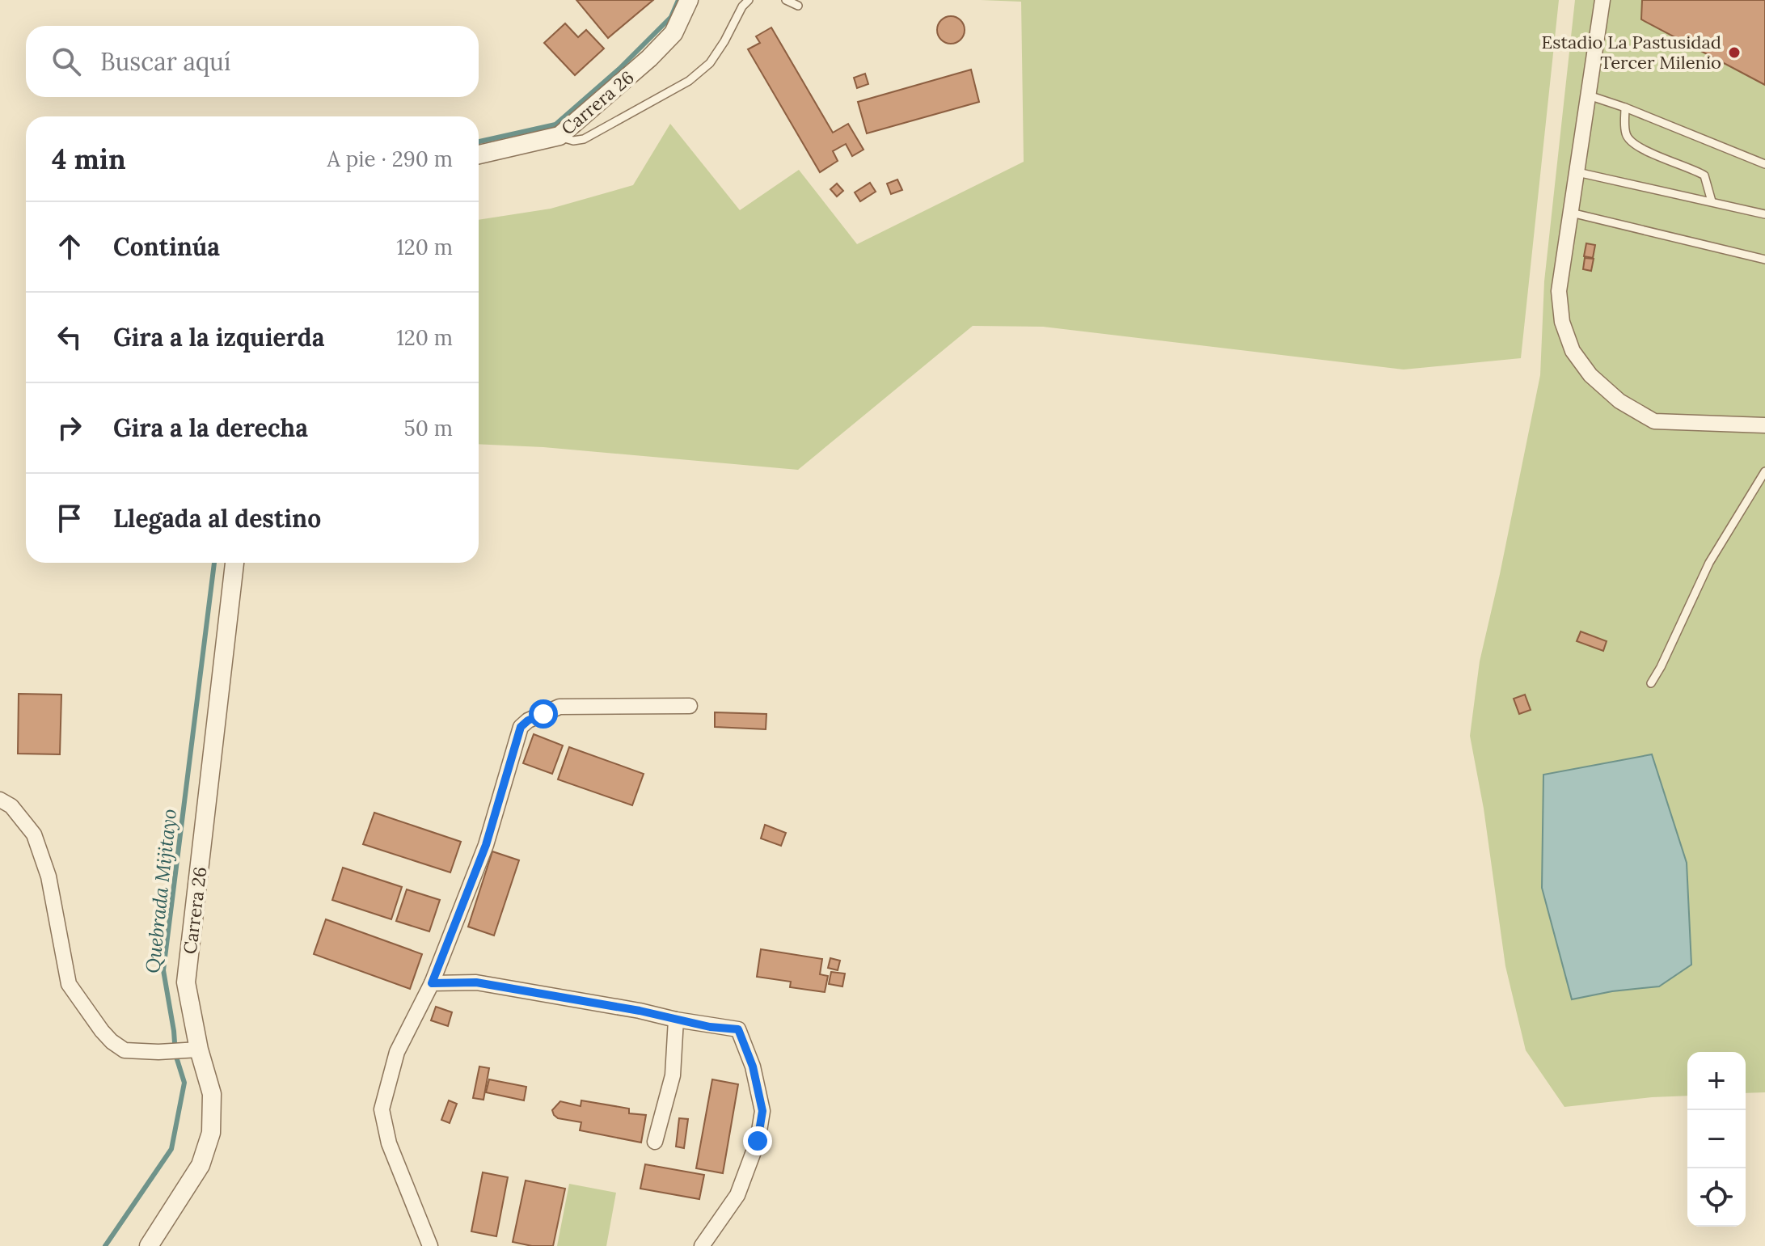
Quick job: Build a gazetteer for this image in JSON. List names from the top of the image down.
{
  "streets": {
    "street": ["Carrera 26"]
  },
  "water": ["Quebrada Mijitayo"],
  "places": ["Estadio La Pastusidad Tercer Milenio"],
  "page": {
    "search": "Buscar aquí",
    "heading": ["4 min", "A pie · 290 m"],
    "list": [
      ["Continúa", "120 m"],
      ["Gira a la izquierda", "120 m"],
      ["Gira a la derecha", "50 m"],
      "Llegada al destino"
    ],
    "map_buttons": ["+", "−"]
  }
}
